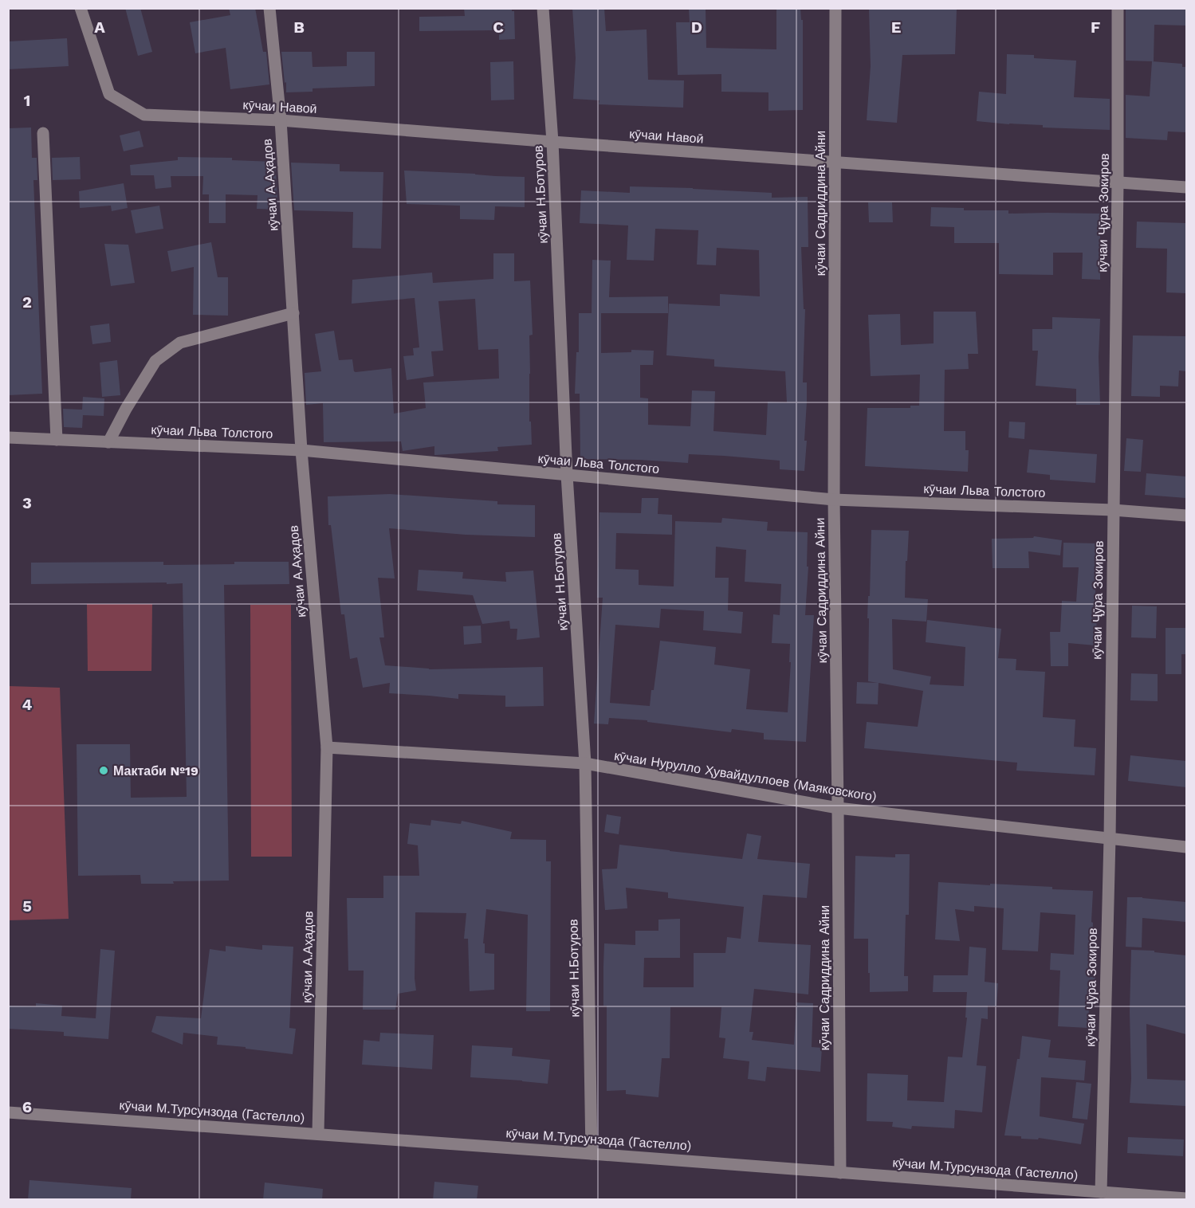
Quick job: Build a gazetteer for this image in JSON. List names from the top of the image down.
{
  "streets": {
    "street": [
      "кӯчаи Навоӣ",
      "кӯчаи А.Аҳадов",
      "кӯчаи Н.Ботуров",
      "кӯчаи Садриддина Айни",
      "кӯчаи Ҷӯра Зокиров",
      "кӯчаи Льва Толстого",
      "кӯчаи Нурулло Ҳувайдуллоев (Маяковского)",
      "кӯчаи М.Турсунзода (Гастелло)"
    ]
  },
  "crossings": [
    ["кӯчаи Навоӣ", "кӯчаи А.Аҳадов"],
    ["кӯчаи Навоӣ", "кӯчаи Н.Ботуров"],
    ["кӯчаи Навоӣ", "кӯчаи Садриддина Айни"],
    ["кӯчаи Навоӣ", "кӯчаи Ҷӯра Зокиров"],
    ["кӯчаи А.Аҳадов", "кӯчаи Льва Толстого"],
    ["кӯчаи А.Аҳадов", "кӯчаи Нурулло Ҳувайдуллоев (Маяковского)"],
    ["кӯчаи А.Аҳадов", "кӯчаи М.Турсунзода (Гастелло)"],
    ["кӯчаи Н.Ботуров", "кӯчаи Льва Толстого"],
    ["кӯчаи Н.Ботуров", "кӯчаи Нурулло Ҳувайдуллоев (Маяковского)"],
    ["кӯчаи Н.Ботуров", "кӯчаи М.Турсунзода (Гастелло)"],
    ["кӯчаи Садриддина Айни", "кӯчаи Льва Толстого"],
    ["кӯчаи Садриддина Айни", "кӯчаи Нурулло Ҳувайдуллоев (Маяковского)"],
    ["кӯчаи Садриддина Айни", "кӯчаи М.Турсунзода (Гастелло)"],
    ["кӯчаи Ҷӯра Зокиров", "кӯчаи Льва Толстого"],
    ["кӯчаи Ҷӯра Зокиров", "кӯчаи Нурулло Ҳувайдуллоев (Маяковского)"],
    ["кӯчаи Ҷӯра Зокиров", "кӯчаи М.Турсунзода (Гастелло)"]
  ],
  "places": ["Мактаби №19"],
  "grid": {
    "columns": [
      "A",
      "B",
      "C",
      "D",
      "E",
      "F"
    ],
    "rows": [
      "1",
      "2",
      "3",
      "4",
      "5",
      "6"
    ]
  }
}
